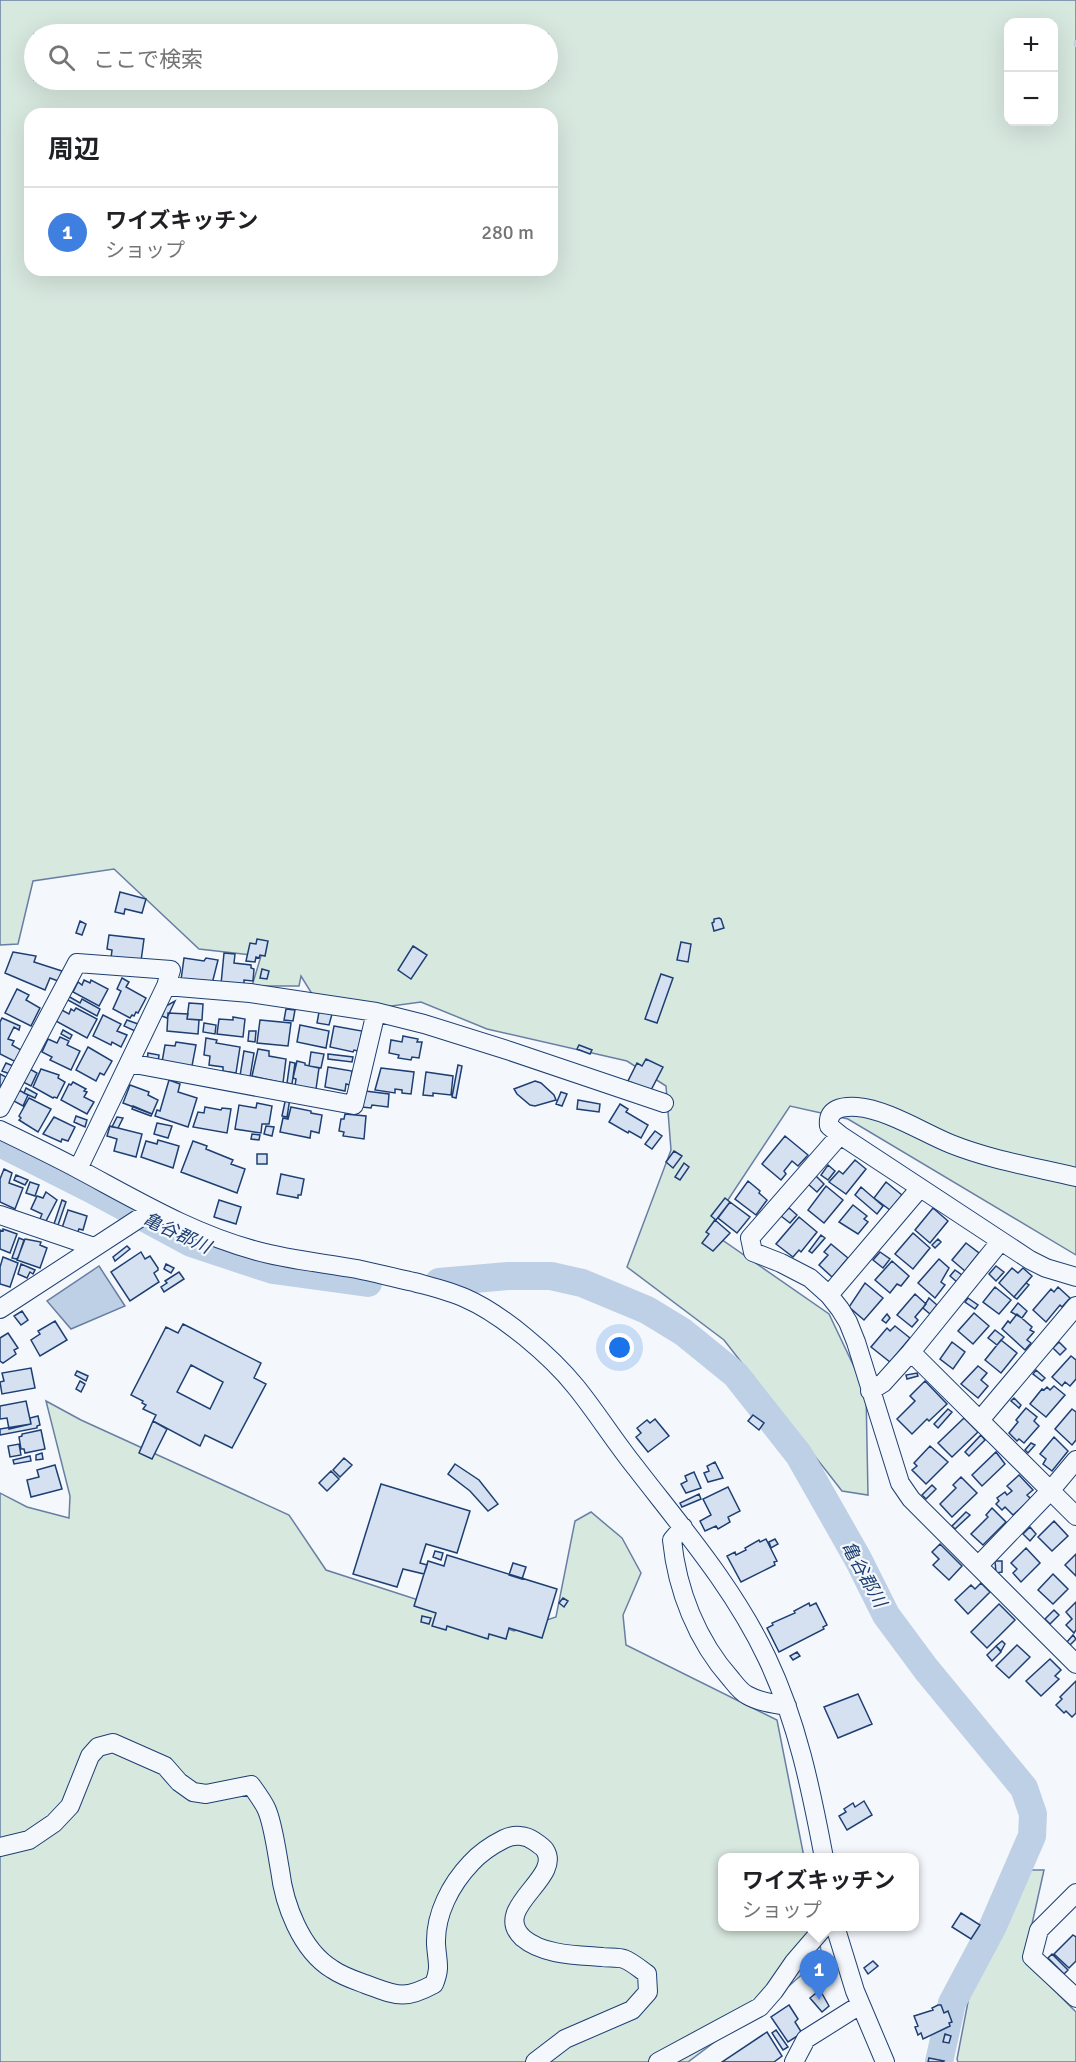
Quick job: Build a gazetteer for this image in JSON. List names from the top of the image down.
{
  "water": ["亀谷郡川"],
  "page": {
    "map_buttons": ["+", "−"],
    "search": "ここで検索",
    "heading": "周辺",
    "list": [
      {
        "mark": "1",
        "name": "ワイズキッチン",
        "note": "ショップ",
        "value": "280 m"
      }
    ],
    "popup": ["ワイズキッチン", "ショップ"],
    "pins": "1"
  }
}
